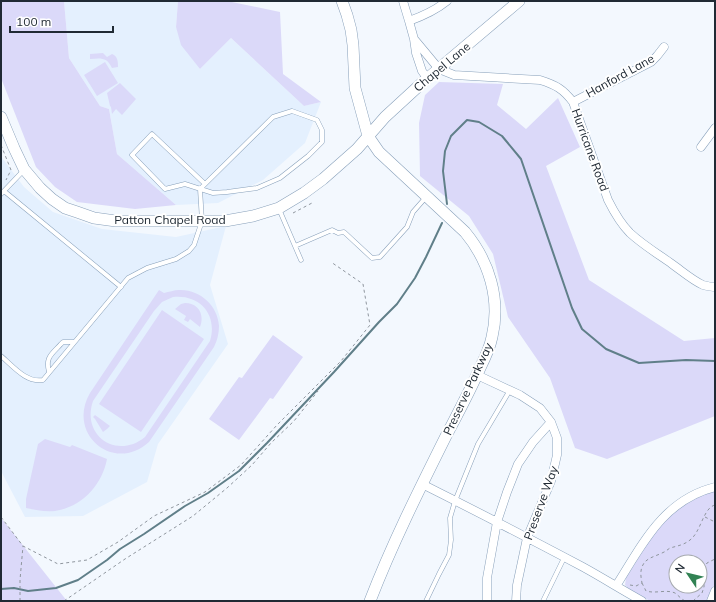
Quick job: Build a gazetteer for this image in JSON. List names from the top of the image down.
{
  "streets": {
    "street": [
      "Chapel Lane",
      "Hanford Lane",
      "Hurricane Road",
      "Patton Chapel Road",
      "Preserve Parkway",
      "Preserve Way"
    ]
  },
  "crossings": [
    ["Chapel Lane", "Hurricane Road"],
    ["Chapel Lane", "Patton Chapel Road"],
    ["Chapel Lane", "Preserve Parkway"],
    ["Hanford Lane", "Hurricane Road"],
    ["Patton Chapel Road", "Preserve Parkway"],
    ["Preserve Parkway", "Preserve Way"]
  ],
  "scale_bar": "100 m",
  "north": "top left"
}
